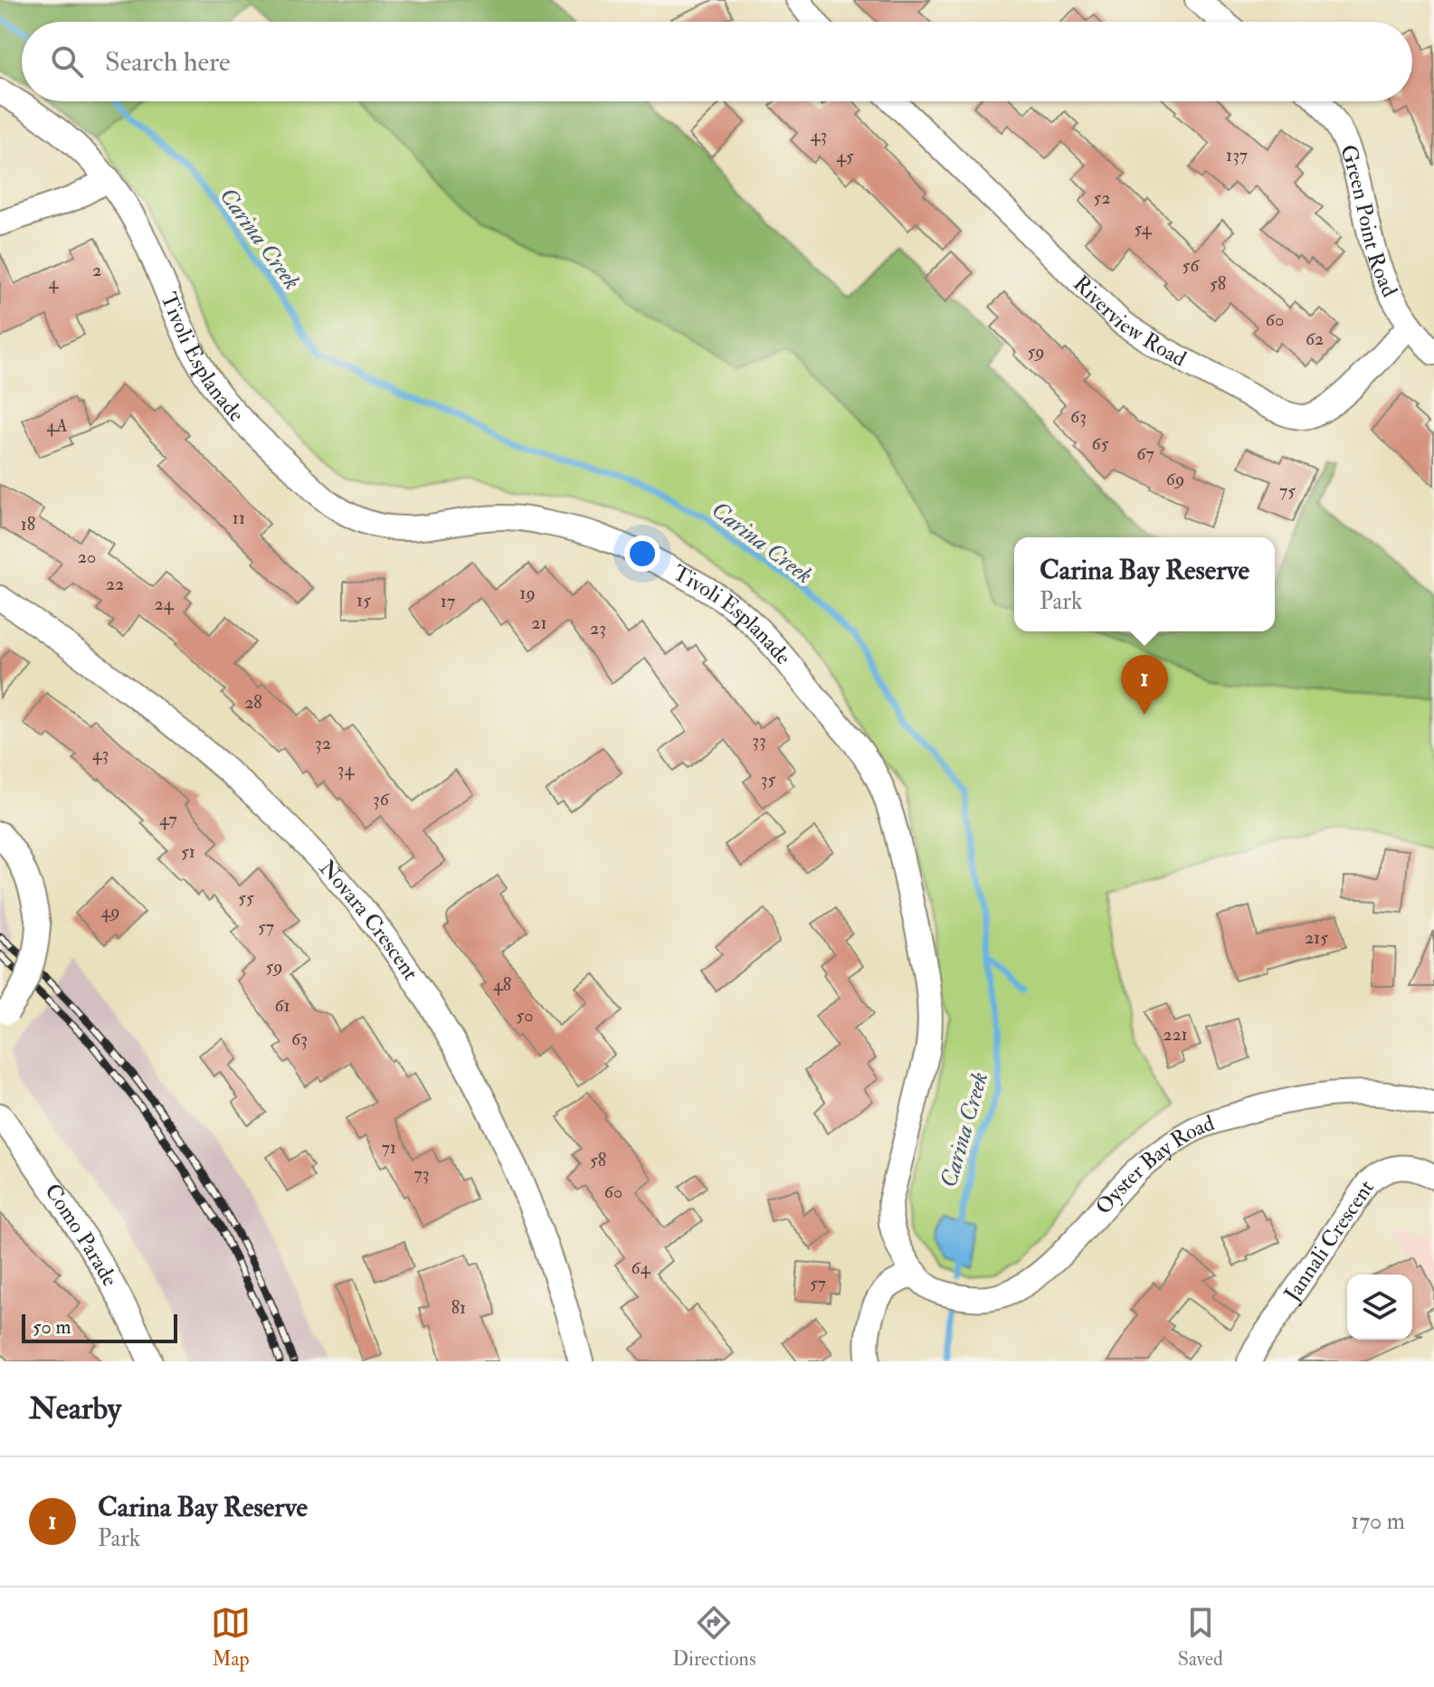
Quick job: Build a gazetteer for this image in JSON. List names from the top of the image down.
{
  "streets": {
    "street": [
      "Green Point Road",
      "Riverview Road",
      "Tivoli Esplanade",
      "Novara Crescent",
      "Oyster Bay Road",
      "Como Parade",
      "Jannali Crescent"
    ]
  },
  "crossings": [
    ["Green Point Road", "Riverview Road"],
    ["Tivoli Esplanade", "Oyster Bay Road"]
  ],
  "water": ["Carina Creek"],
  "house_numbers": [
    "43",
    "137",
    "45",
    "52",
    "54",
    "56",
    "2",
    "4",
    "58",
    "60",
    "62",
    "59",
    "63",
    "4A",
    "65",
    "67",
    "69",
    "75",
    "11",
    "18",
    "20",
    "22",
    "19",
    "15",
    "17",
    "24",
    "21",
    "23",
    "28",
    "33",
    "32",
    "43",
    "34",
    "35",
    "36",
    "47",
    "51",
    "55",
    "49",
    "57",
    "215",
    "59",
    "48",
    "61",
    "50",
    "221",
    "63",
    "71",
    "58",
    "73",
    "60",
    "64",
    "57",
    "81"
  ],
  "scale_bar": "50 m",
  "page": {
    "search": "Search here",
    "popup": ["Carina Bay Reserve", "Park"],
    "pins": "1",
    "scale": "50 m",
    "heading": "Nearby",
    "list": [
      {
        "mark": "1",
        "name": "Carina Bay Reserve",
        "note": "Park",
        "value": "170 m"
      }
    ],
    "nav": ["Map", "Directions", "Saved"]
  }
}
